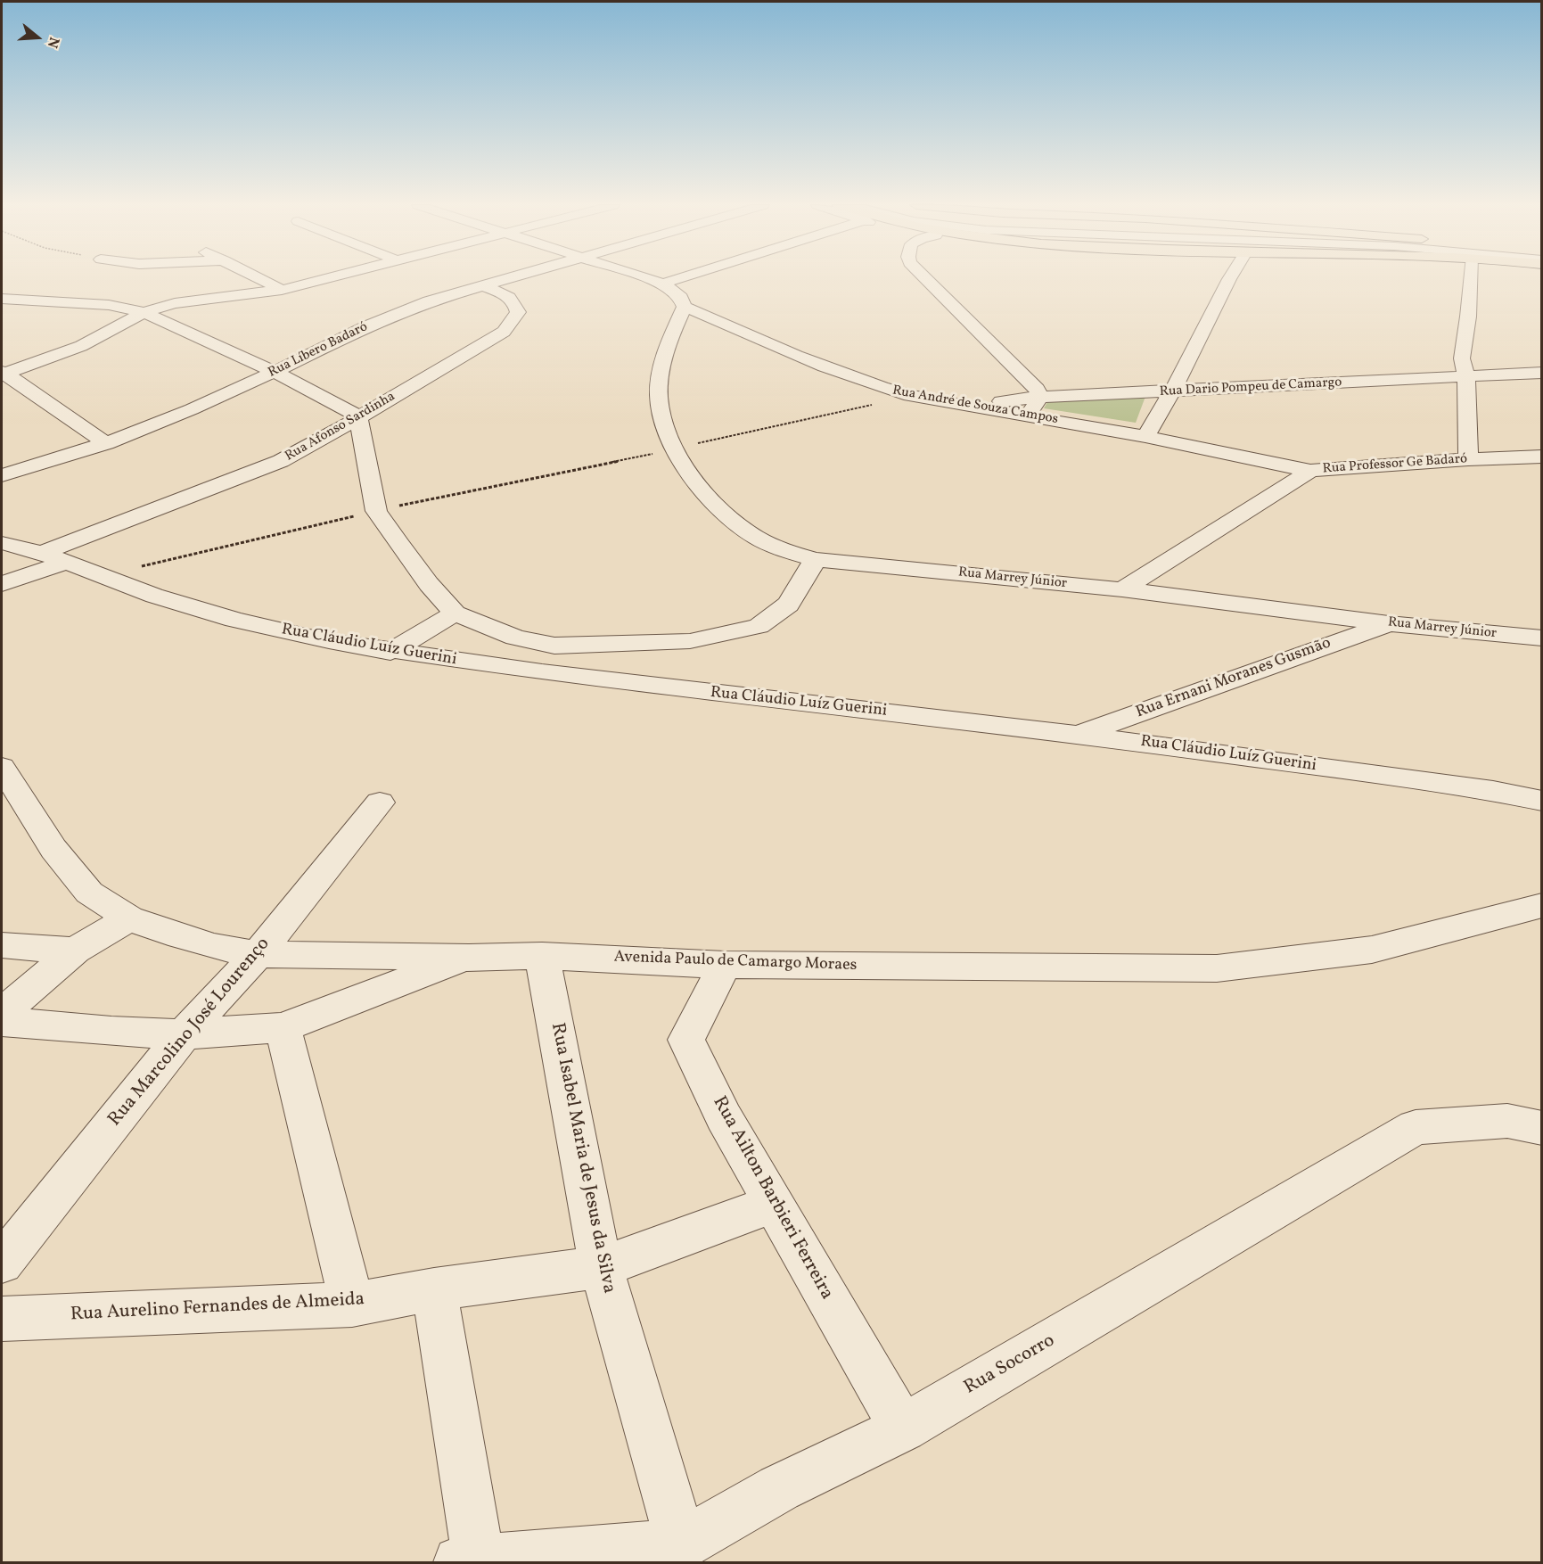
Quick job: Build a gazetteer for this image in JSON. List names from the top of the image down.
{
  "streets": {
    "street": [
      "Rua Líbero Badaró",
      "Rua Dario Pompeu de Camargo",
      "Rua André de Souza Campos",
      "Rua Afonso Sardinha",
      "Rua Professor Ge Badaró",
      "Rua Marrey Júnior",
      "Rua Cláudio Luíz Guerini",
      "Rua Ernani Moranes Gusmão",
      "Avenida Paulo de Camargo Moraes",
      "Rua Marcolino José Lourenço",
      "Rua Isabel Maria de Jesus da Silva",
      "Rua Ailton Barbieri Ferreira",
      "Rua Aurelino Fernandes de Almeida",
      "Rua Socorro"
    ]
  },
  "crossings": [
    ["Rua Líbero Badaró", "Rua Afonso Sardinha"],
    ["Rua Dario Pompeu de Camargo", "Rua André de Souza Campos"],
    ["Rua André de Souza Campos", "Rua Professor Ge Badaró"],
    ["Rua André de Souza Campos", "Rua Marrey Júnior"],
    ["Rua Afonso Sardinha", "Rua Cláudio Luíz Guerini"],
    ["Rua Professor Ge Badaró", "Rua Marrey Júnior"],
    ["Rua Marrey Júnior", "Rua Ernani Moranes Gusmão"],
    ["Rua Cláudio Luíz Guerini", "Rua Ernani Moranes Gusmão"],
    ["Avenida Paulo de Camargo Moraes", "Rua Marcolino José Lourenço"],
    ["Avenida Paulo de Camargo Moraes", "Rua Isabel Maria de Jesus da Silva"],
    ["Avenida Paulo de Camargo Moraes", "Rua Ailton Barbieri Ferreira"],
    ["Rua Isabel Maria de Jesus da Silva", "Rua Aurelino Fernandes de Almeida"],
    ["Rua Isabel Maria de Jesus da Silva", "Rua Socorro"],
    ["Rua Ailton Barbieri Ferreira", "Rua Aurelino Fernandes de Almeida"],
    ["Rua Ailton Barbieri Ferreira", "Rua Socorro"]
  ],
  "north": "right"
}
